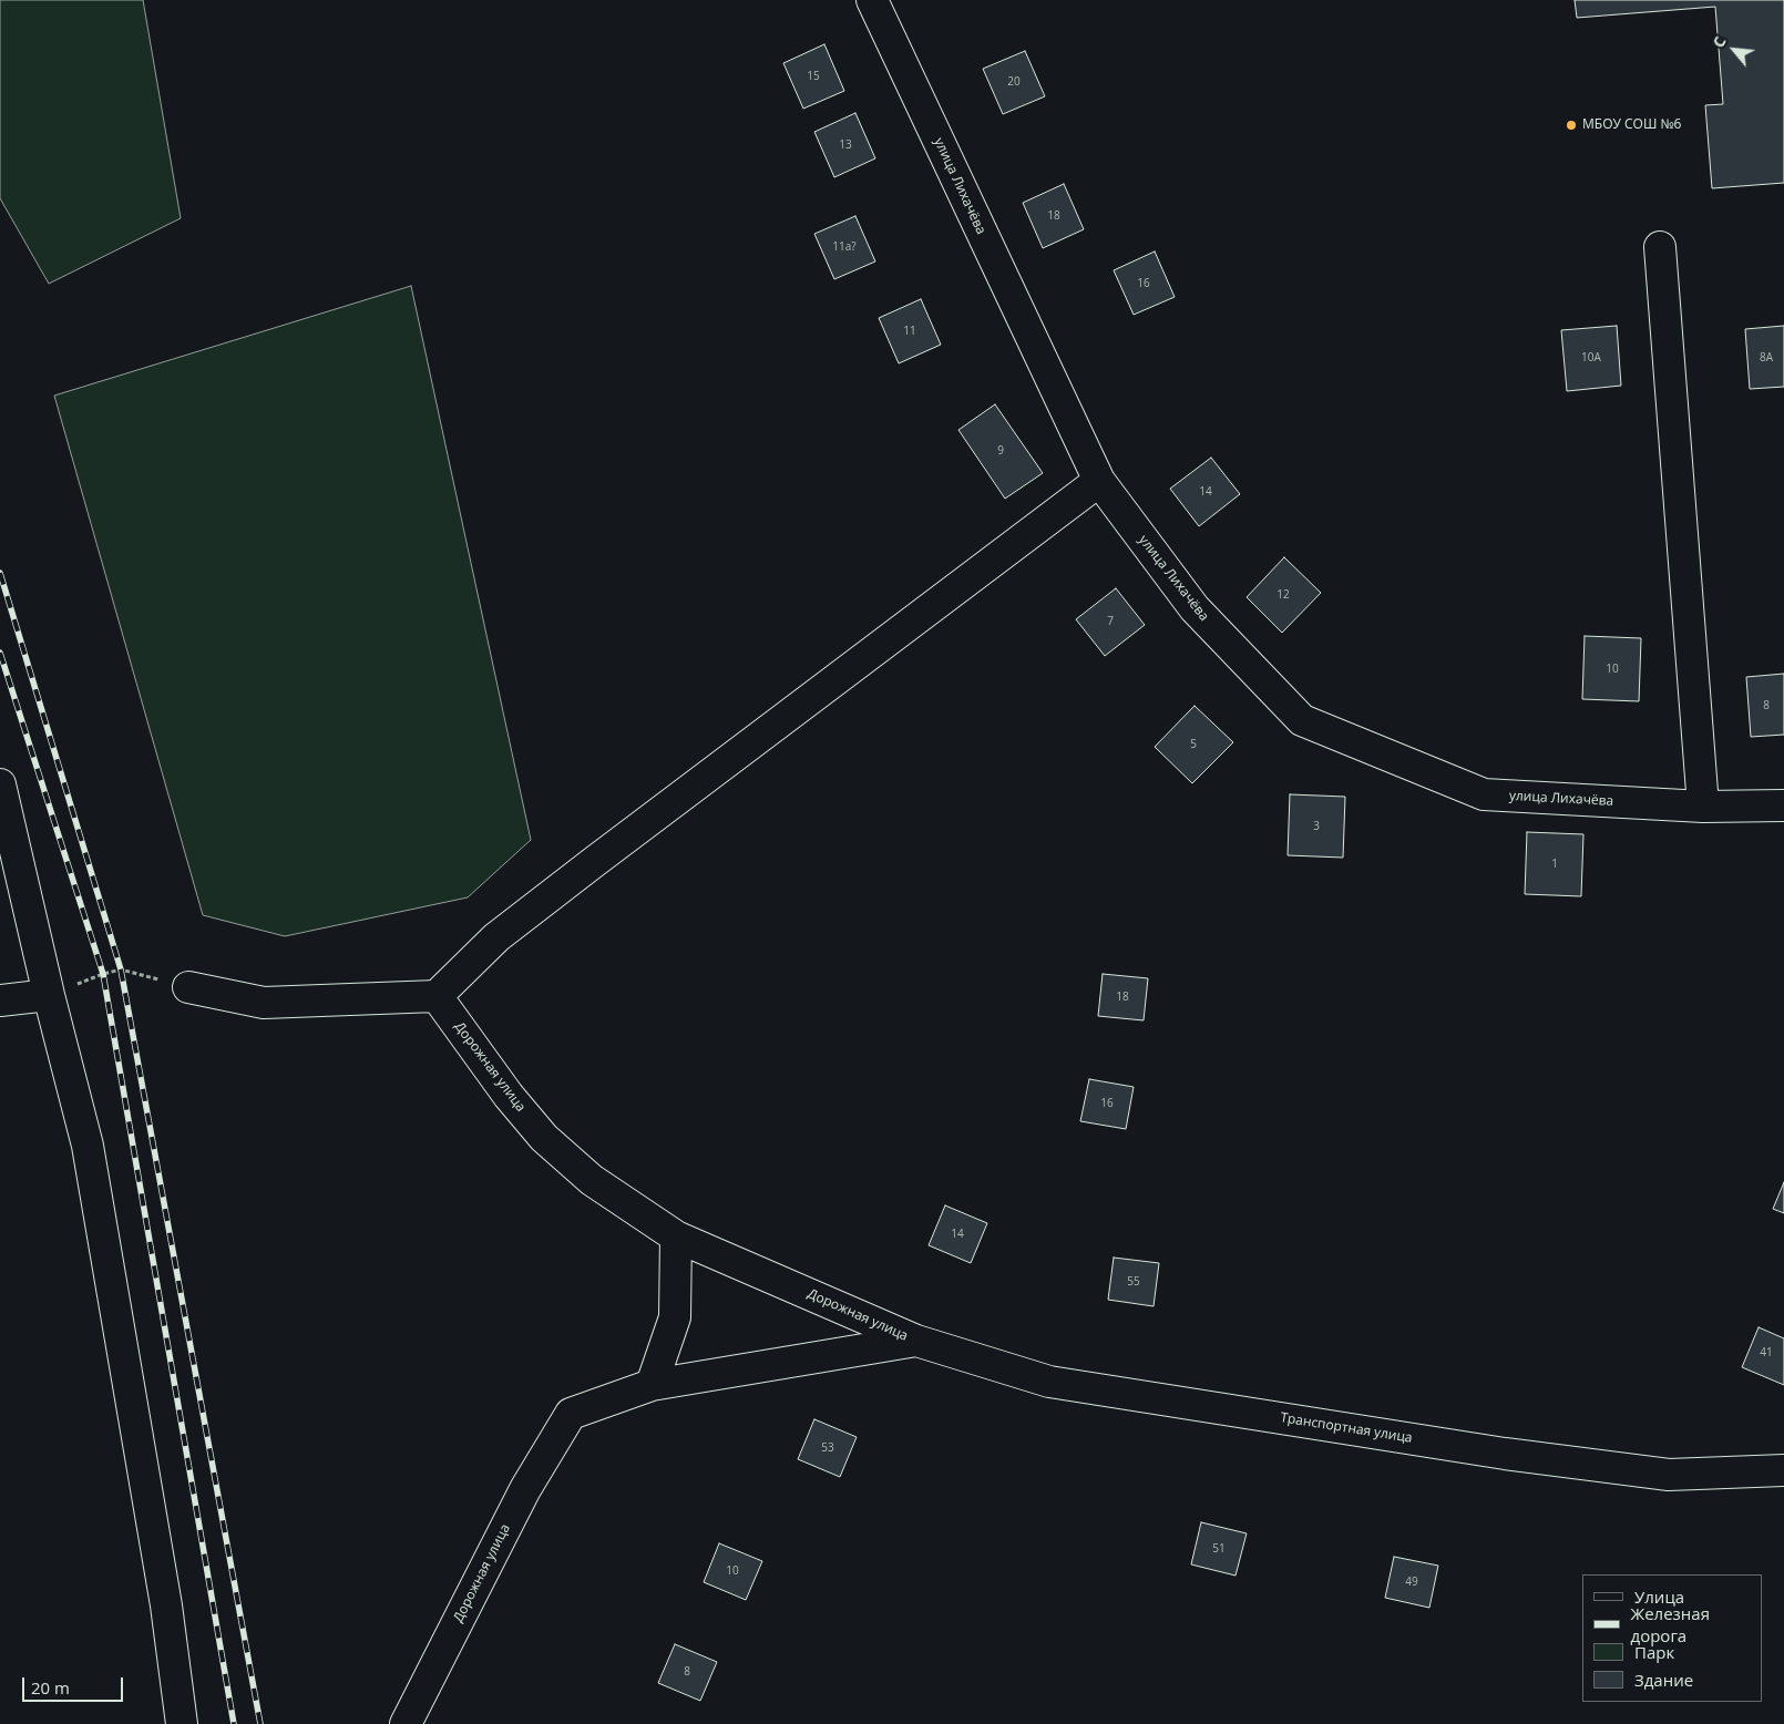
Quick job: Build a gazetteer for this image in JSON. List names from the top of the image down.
{
  "streets": {
    "street": ["улица Лихачёва", "Дорожная улица", "Транспортная улица"]
  },
  "crossings": [
    ["Дорожная улица", "Транспортная улица"]
  ],
  "places": ["МБОУ СОШ №6"],
  "house_numbers": [
    "15",
    "20",
    "13",
    "18",
    "11а?",
    "16",
    "11",
    "10А",
    "8А",
    "9",
    "14",
    "12",
    "7",
    "10",
    "8",
    "5",
    "3",
    "1",
    "18",
    "16",
    "14",
    "55",
    "41",
    "53",
    "51",
    "10",
    "49",
    "8"
  ],
  "legend": [
    "Улица",
    "Железная дорога",
    "Парк",
    "Здание"
  ],
  "scale_bar": "20 m",
  "north": "top left"
}
